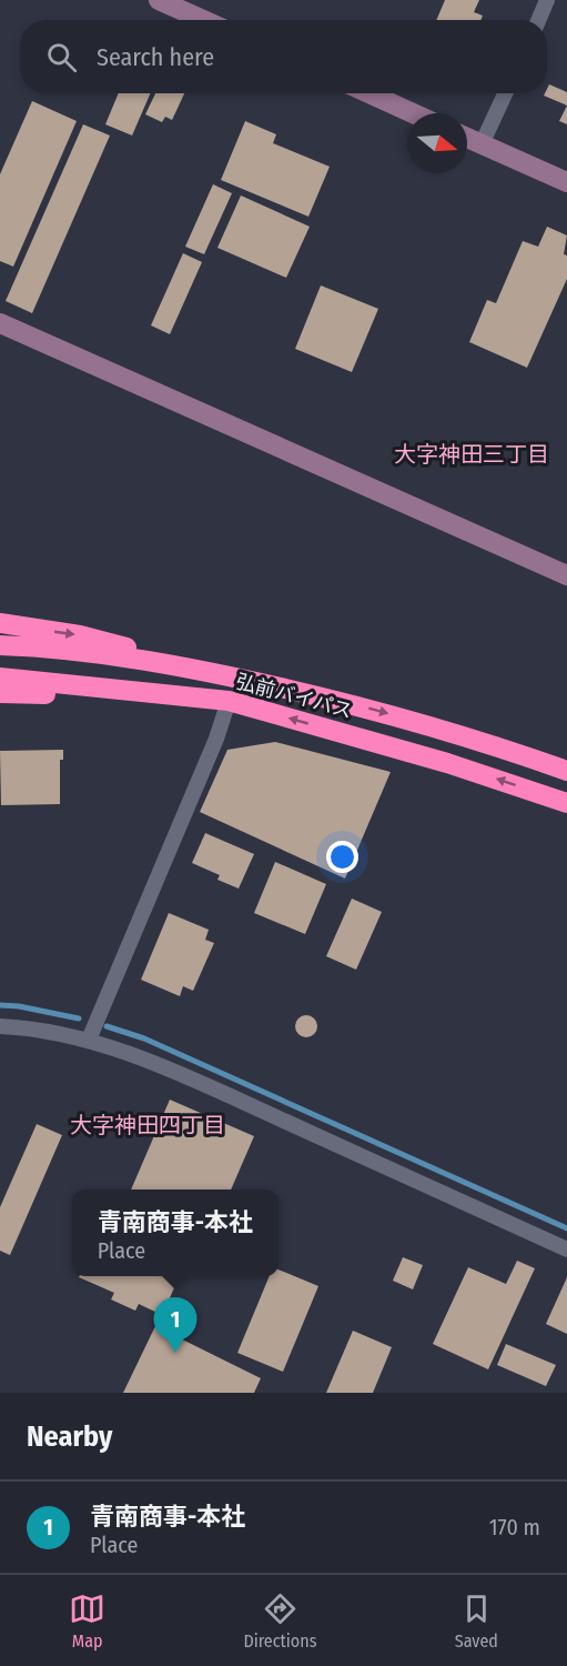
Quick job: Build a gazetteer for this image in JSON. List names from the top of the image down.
{
  "streets": {
    "highway": ["弘前バイパス"]
  },
  "districts": ["大字神田三丁目", "大字神田四丁目"],
  "north": "right",
  "page": {
    "search": "Search here",
    "popup": ["青南商事-本社", "Place"],
    "pins": "1",
    "heading": "Nearby",
    "list": [
      {
        "mark": "1",
        "name": "青南商事-本社",
        "note": "Place",
        "value": "170 m"
      }
    ],
    "nav": ["Map", "Directions", "Saved"]
  }
}
